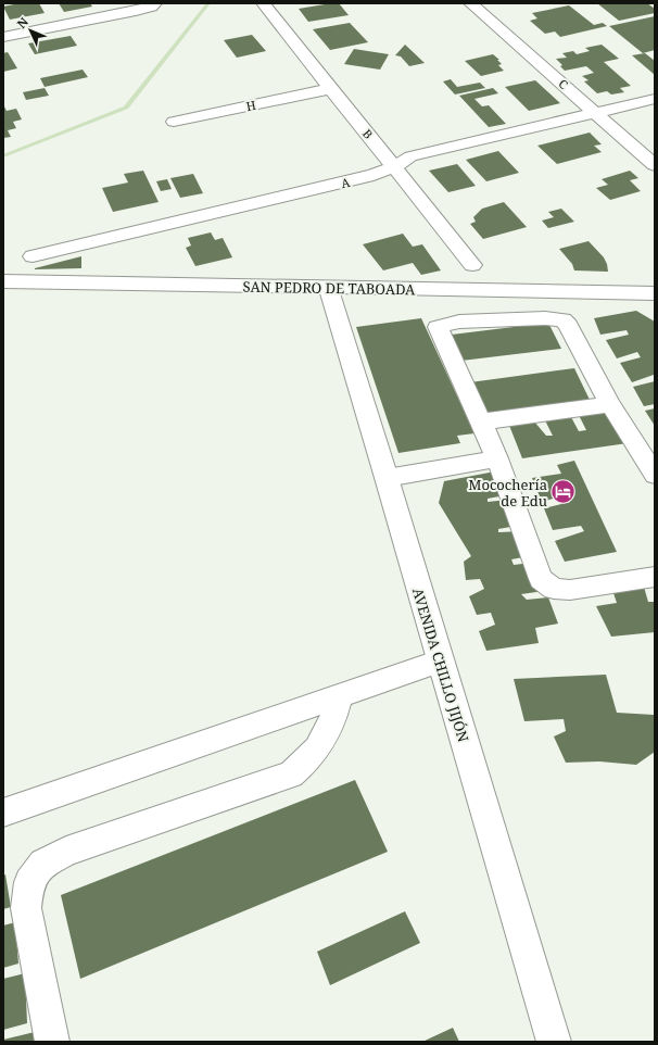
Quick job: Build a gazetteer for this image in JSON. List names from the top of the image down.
{
  "streets": {
    "street": [
      "C",
      "H",
      "B",
      "A",
      "SAN PEDRO DE TABOADA",
      "AVENIDA CHILLO JIJÓN"
    ]
  },
  "crossings": [
    ["C", "A"],
    ["H", "B"],
    ["B", "A"],
    ["SAN PEDRO DE TABOADA", "AVENIDA CHILLO JIJÓN"]
  ],
  "places": {
    "hotel": ["Mocochería de Edu"]
  },
  "north": "top left"
}
